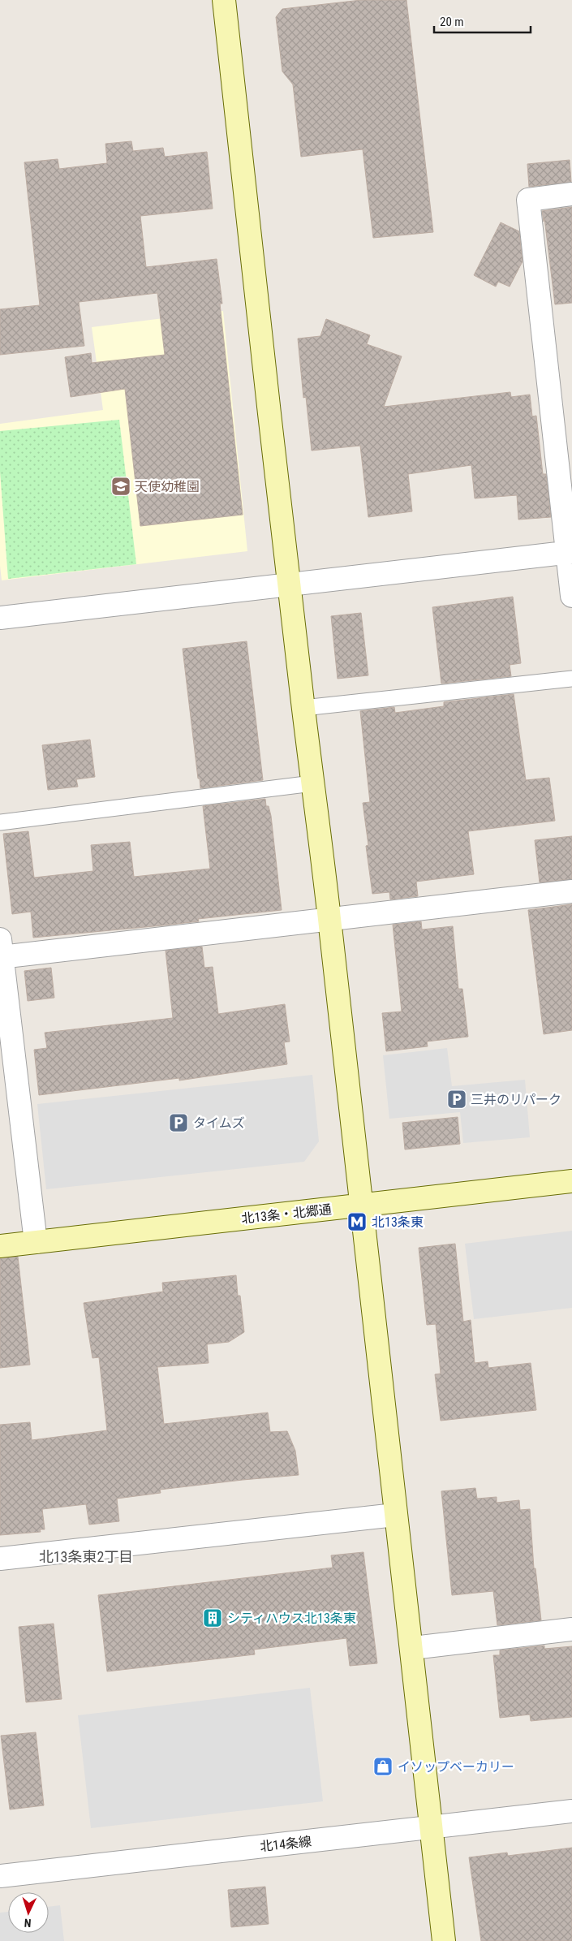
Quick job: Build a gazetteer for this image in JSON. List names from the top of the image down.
{
  "streets": {
    "street": ["北13条・北郷通", "北14条線"]
  },
  "districts": ["北13条東2丁目"],
  "places": {
    "school or university": ["天使幼稚園"],
    "parking": ["三井のリパーク", "タイムズ"],
    "metro station": ["北13条東"],
    "building": ["シティハウス北13条東"],
    "shop": ["イソップベーカリー"]
  },
  "scale_bar": "20 m",
  "north": "bottom"
}
